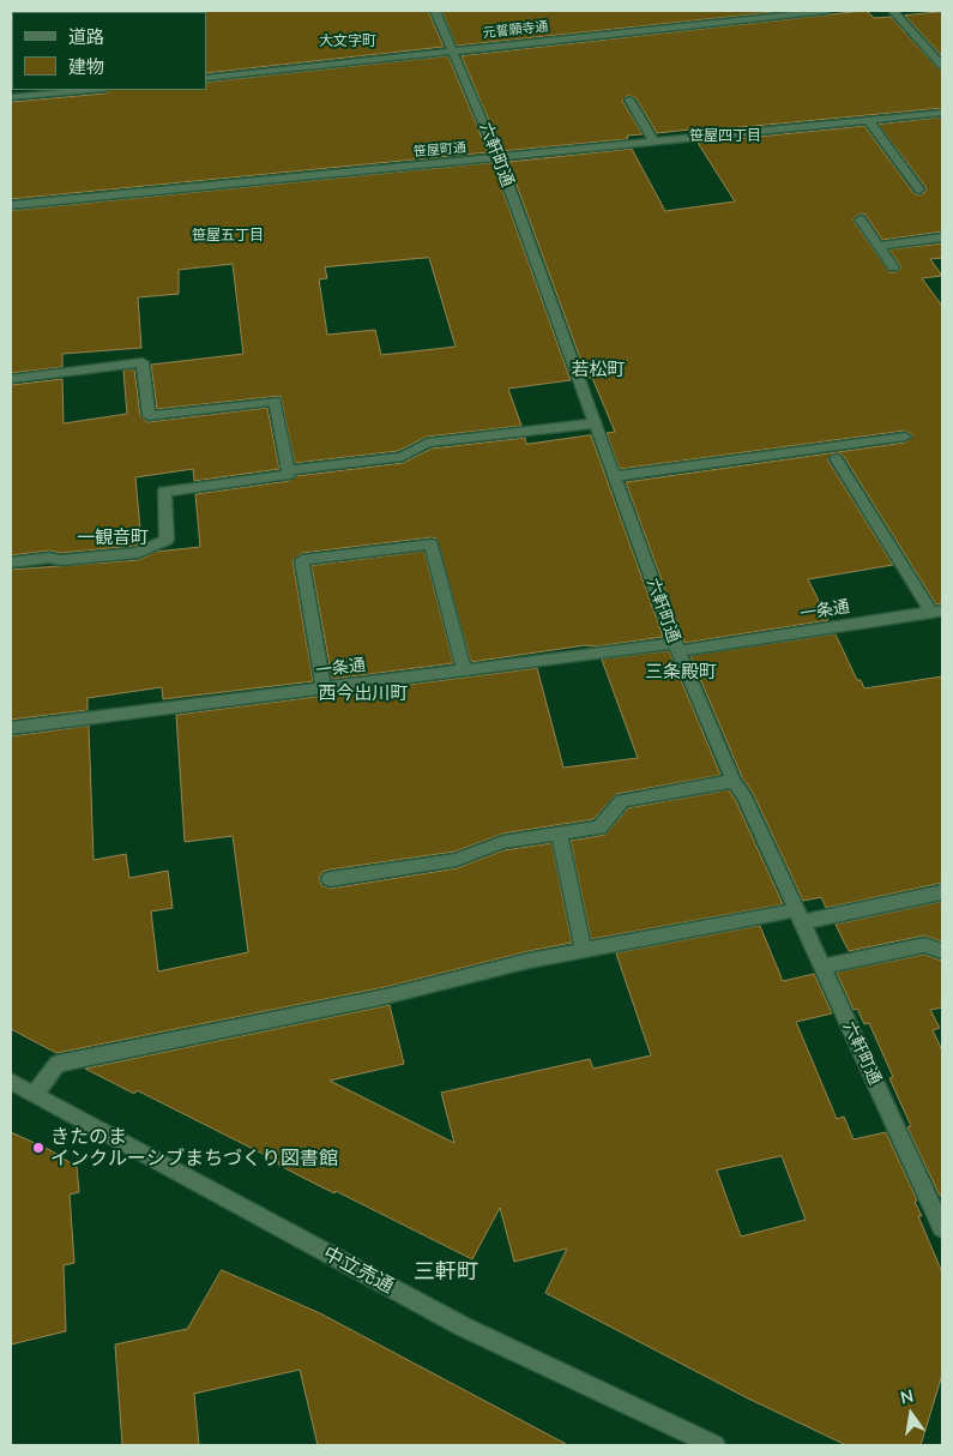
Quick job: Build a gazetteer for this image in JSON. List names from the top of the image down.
{
  "streets": {
    "street": [
      "元誓願寺通",
      "笹屋町通",
      "六軒町通",
      "一条通",
      "中立売通"
    ]
  },
  "crossings": [
    ["元誓願寺通", "六軒町通"],
    ["笹屋町通", "六軒町通"],
    ["六軒町通", "一条通"]
  ],
  "districts": [
    "大文字町",
    "笹屋四丁目",
    "笹屋五丁目",
    "若松町",
    "一観音町",
    "三条殿町",
    "西今出川町",
    "三軒町"
  ],
  "places": ["きたのま インクルーシブまちづくり図書館"],
  "legend": ["道路", "建物"],
  "north": "top"
}
